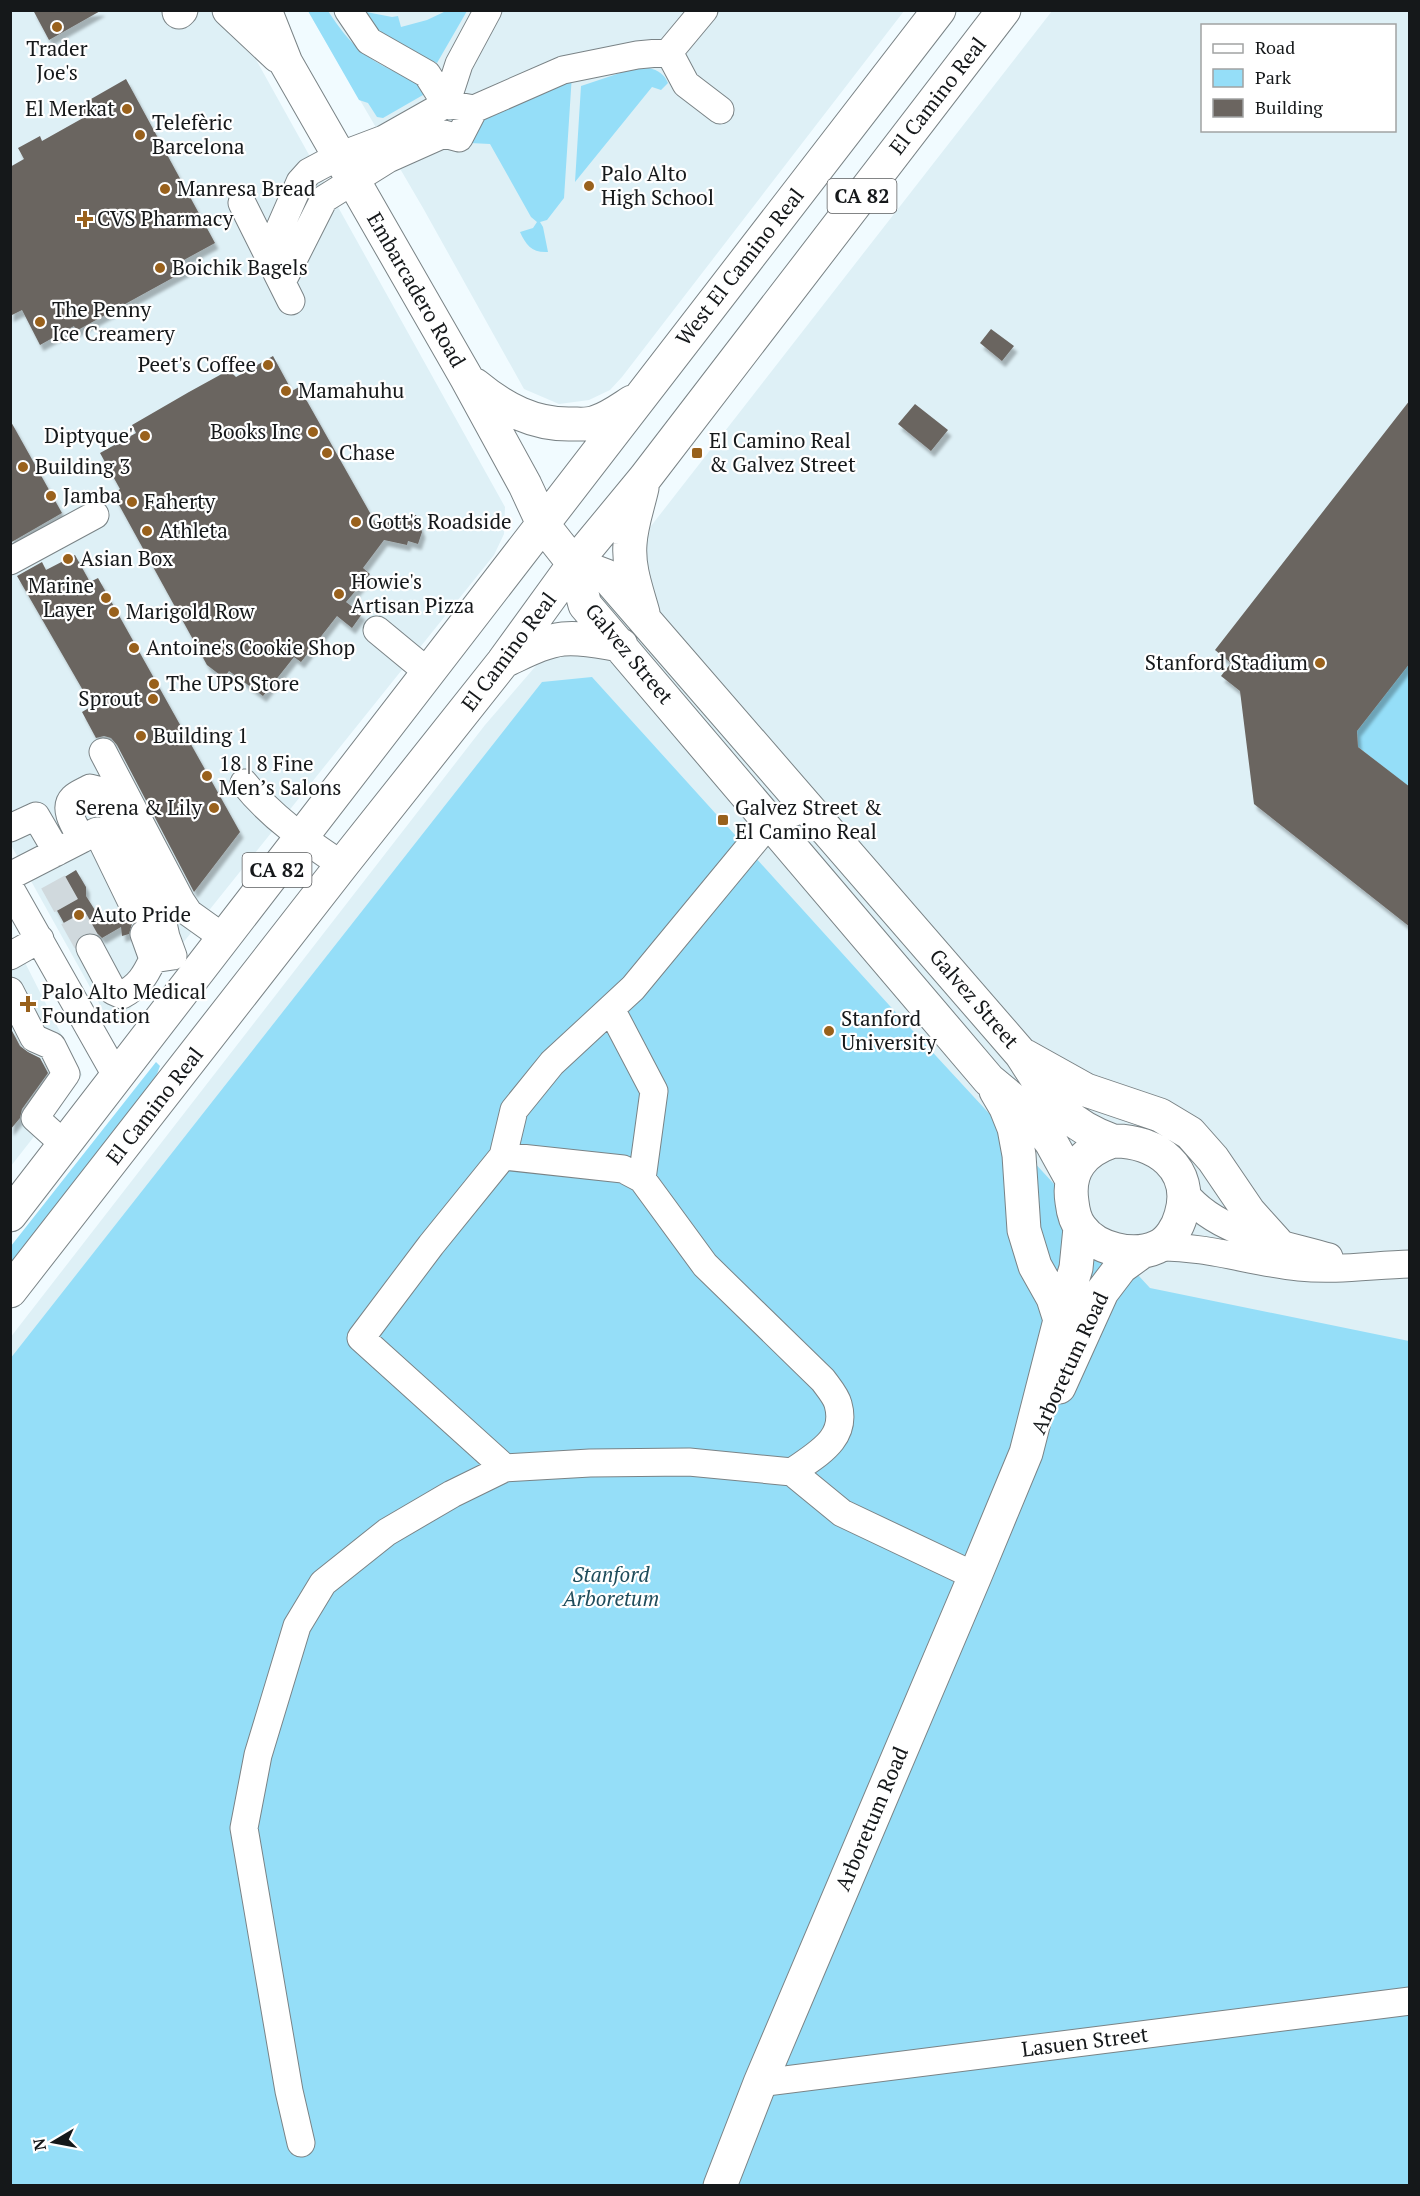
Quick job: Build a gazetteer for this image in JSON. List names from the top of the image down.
{
  "streets": {
    "main road": [
      "El Camino Real",
      "CA 82",
      "West El Camino Real",
      "Embarcadero Road",
      "Galvez Street",
      "Arboretum Road"
    ],
    "street": ["Lasuen Street"]
  },
  "crossings": [
    ["El Camino Real", "Embarcadero Road"],
    ["El Camino Real", "Galvez Street"],
    ["CA 82", "West El Camino Real"],
    ["CA 82", "Embarcadero Road"],
    ["West El Camino Real", "Embarcadero Road"],
    ["Embarcadero Road", "Galvez Street"],
    ["Galvez Street", "Arboretum Road"],
    ["Arboretum Road", "Lasuen Street"]
  ],
  "parks": ["Stanford Arboretum"],
  "places": {
    "other": [
      "Trader Joe's",
      "El Merkat",
      "Telefèric Barcelona",
      "Palo Alto High School",
      "Manresa Bread",
      "Boichik Bagels",
      "The Penny Ice Creamery",
      "Peet's Coffee",
      "Mamahuhu",
      "Books Inc",
      "Diptyque'",
      "Chase",
      "Building 3",
      "Jamba",
      "Faherty",
      "Gott's Roadside",
      "Athleta",
      "Asian Box",
      "Howie's Artisan Pizza",
      "Marine Layer",
      "Marigold Row",
      "Antoine's Cookie Shop",
      "Stanford Stadium",
      "The UPS Store",
      "Sprout",
      "Building 1",
      "18 | 8 Fine Men’s Salons",
      "Serena & Lily",
      "Auto Pride",
      "Stanford University"
    ],
    "health": ["CVS Pharmacy", "Palo Alto Medical Foundation"],
    "transit": ["El Camino Real & Galvez Street", "Galvez Street & El Camino Real"]
  },
  "legend": ["Road", "Park", "Building"],
  "north": "left"
}
